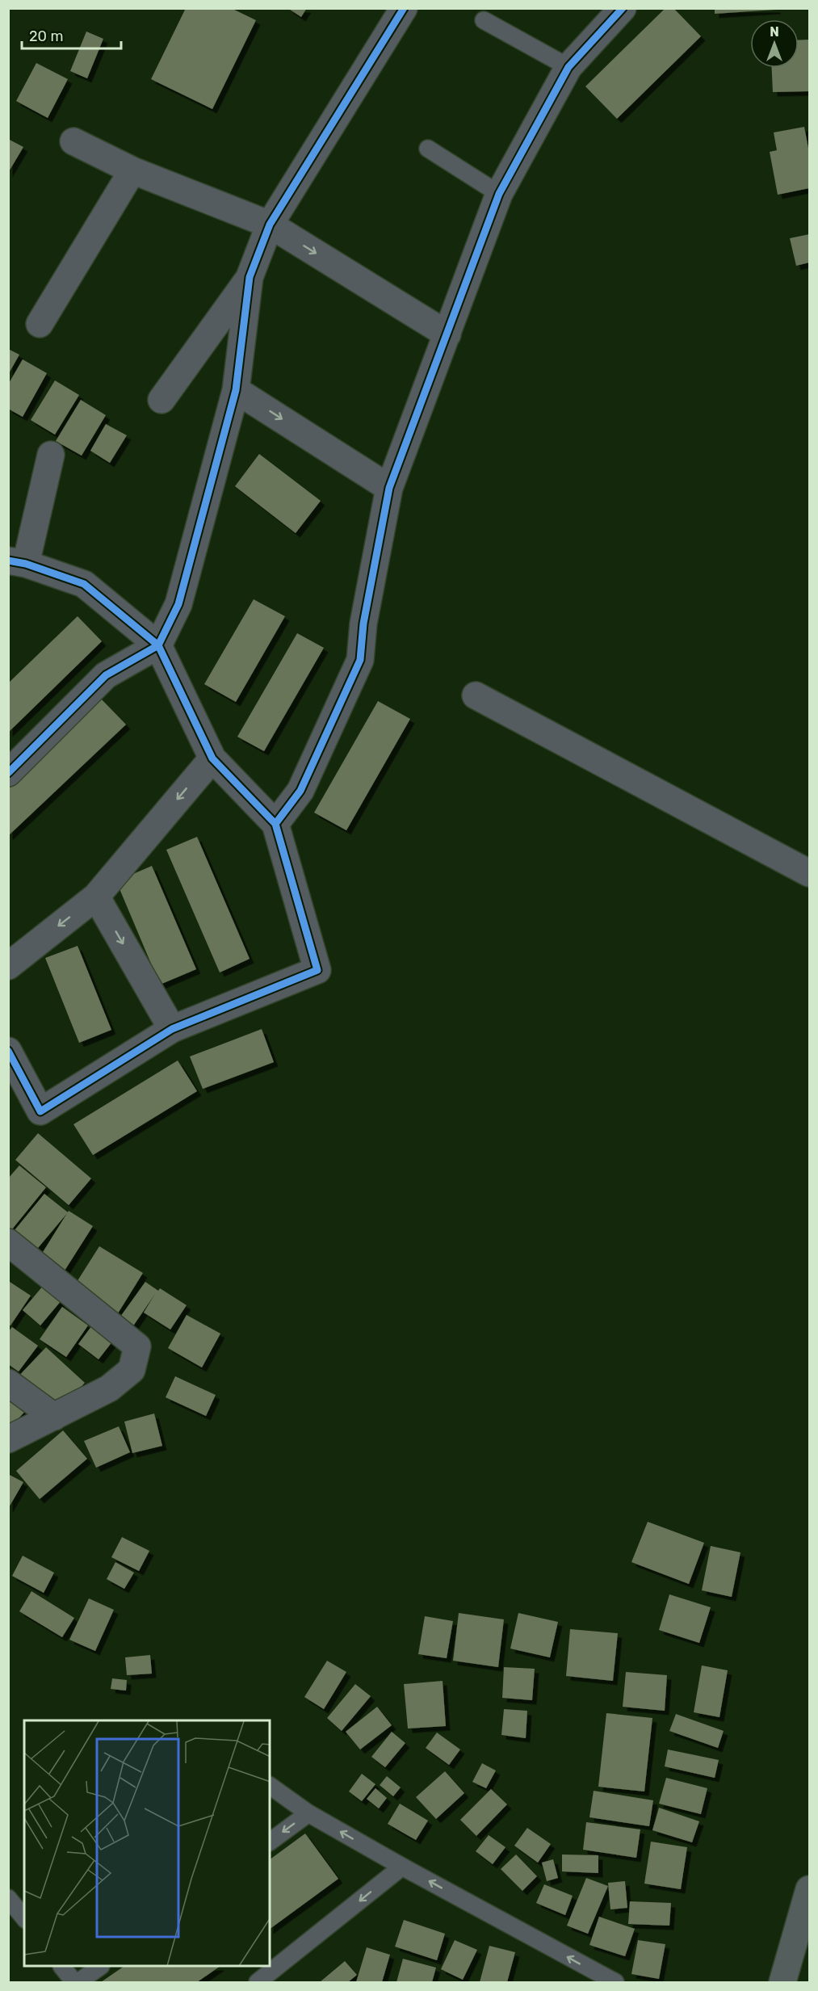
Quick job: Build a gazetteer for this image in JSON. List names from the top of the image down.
{
  "scale_bar": "20 m",
  "north": "top"
}
